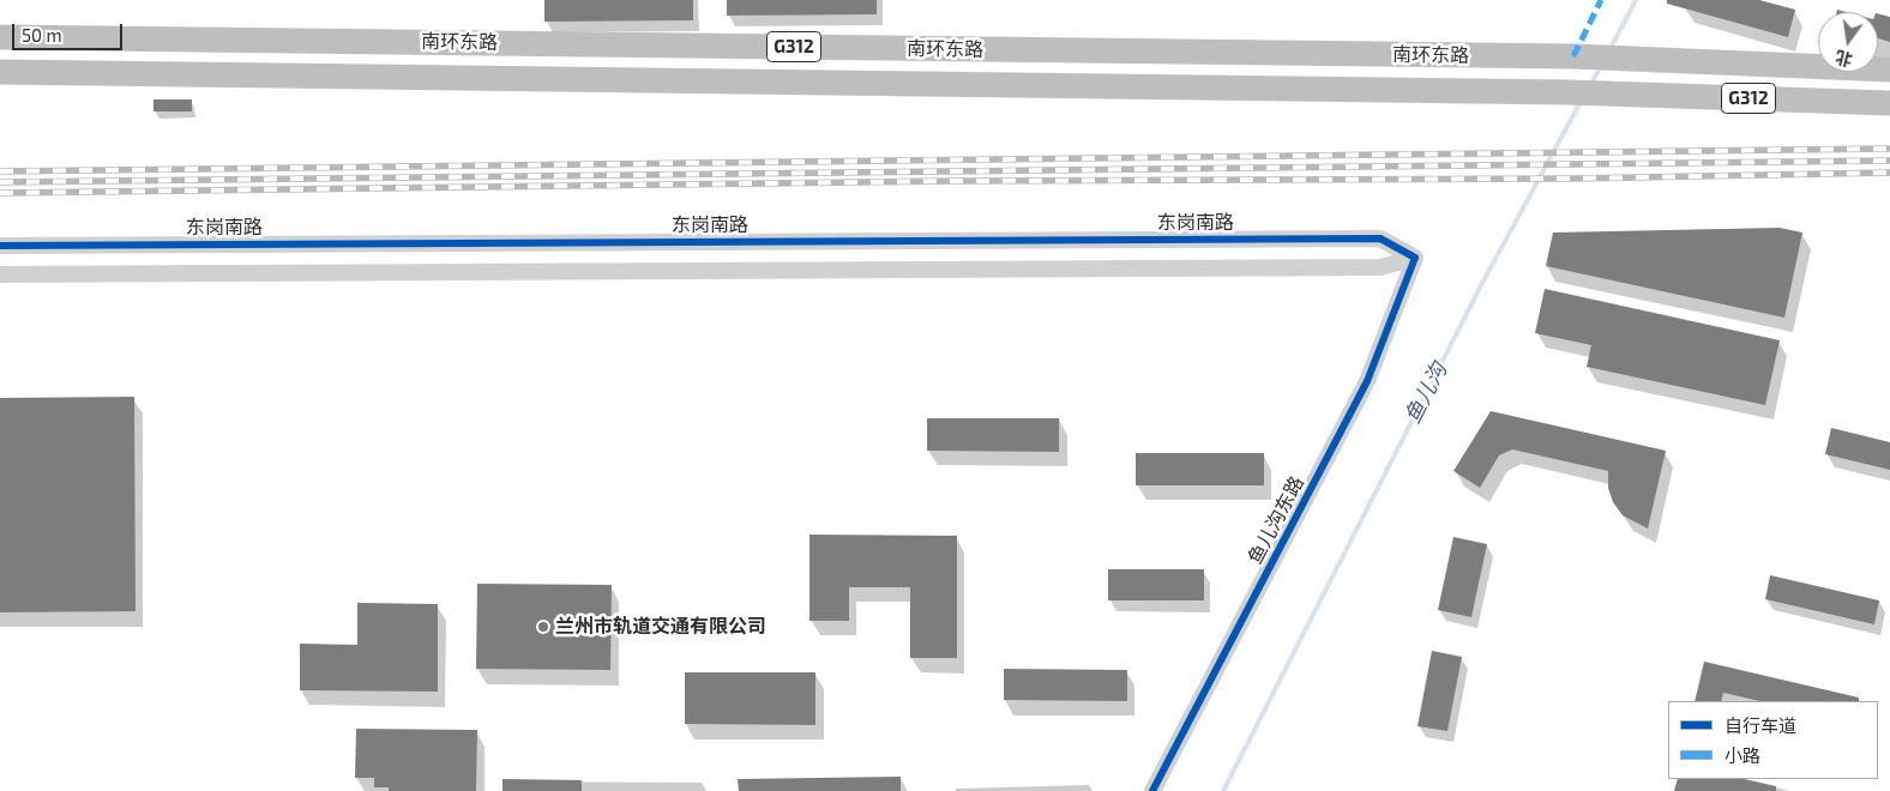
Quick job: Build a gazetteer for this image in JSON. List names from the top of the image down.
{
  "streets": {
    "highway": ["南环东路", "G312"],
    "street": ["东岗南路", "鱼儿沟东路"]
  },
  "crossings": [
    ["东岗南路", "鱼儿沟东路"]
  ],
  "water": ["鱼儿沟"],
  "places": ["兰州市轨道交通有限公司"],
  "legend": ["自行车道", "小路"],
  "scale_bar": "50 m",
  "north": "bottom"
}
